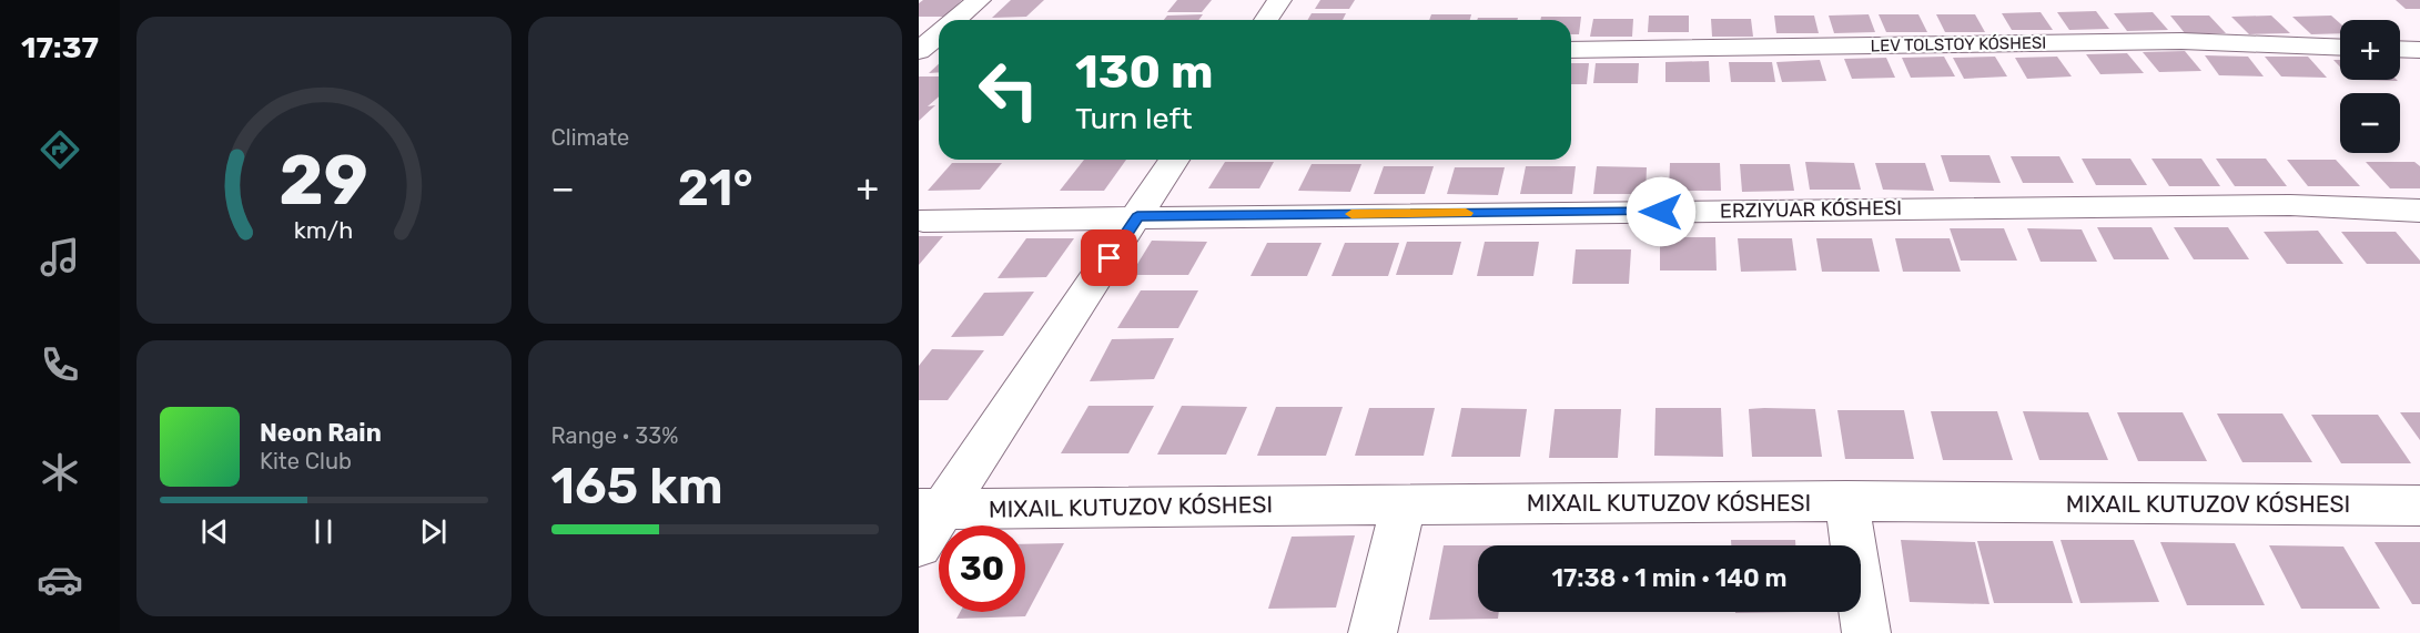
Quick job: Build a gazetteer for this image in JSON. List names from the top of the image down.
{
  "streets": {
    "street": ["LEV TOLSTOY KÓSHESI", "ERZIYUAR KÓSHESI", "MIXAIL KUTUZOV KÓSHESI"]
  },
  "page": {
    "tabs": "17:37",
    "tile": [
      "Climate",
      ["Range · 33%", "165 km"]
    ],
    "map_buttons": ["+", "−"],
    "turn": ["130 m", "Turn left"],
    "heat": ["−", "21°", "+"],
    "song": ["Neon Rain", "Kite Club"],
    "limit": "30",
    "trip": "17:38 · 1 min · 140 m",
    "gauge": ["29", "km/h"]
  }
}
